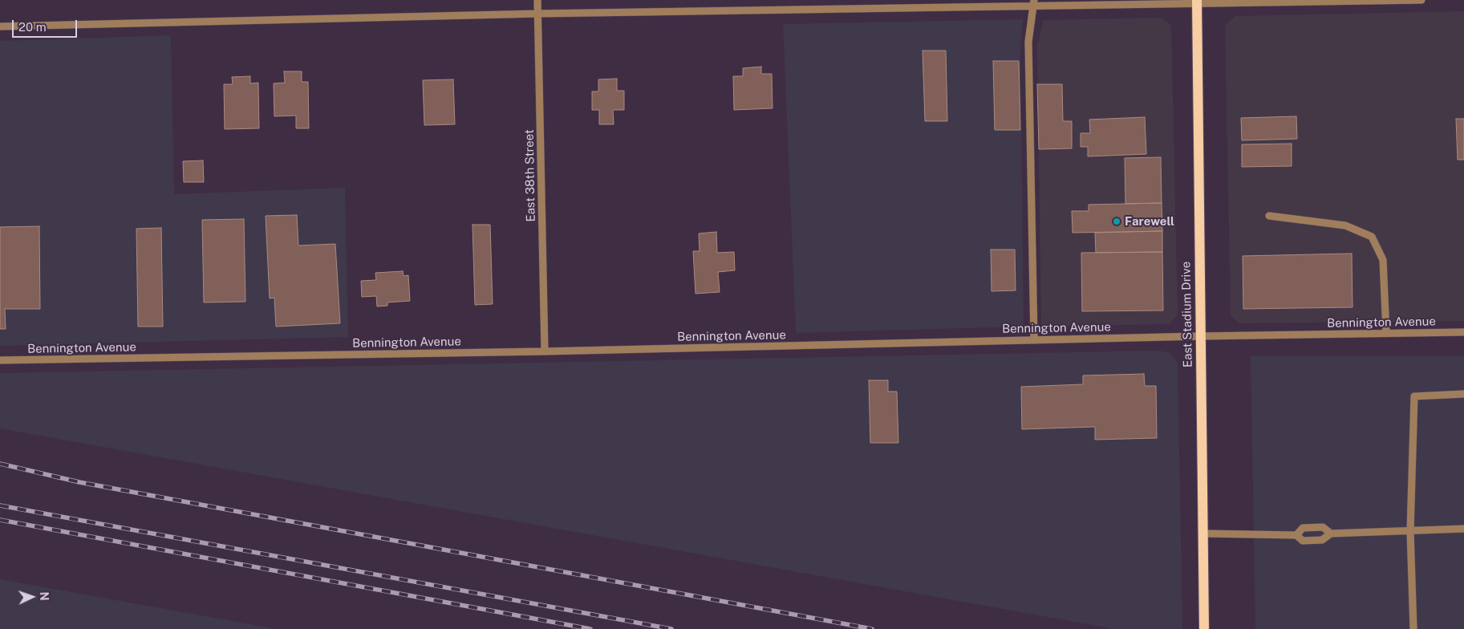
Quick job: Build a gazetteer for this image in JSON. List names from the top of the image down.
{
  "streets": {
    "main road": ["East Stadium Drive"],
    "street": ["East 38th Street", "Bennington Avenue"]
  },
  "crossings": [
    ["East 38th Street", "Bennington Avenue"],
    ["East Stadium Drive", "Bennington Avenue"]
  ],
  "places": ["Farewell"],
  "scale_bar": "20 m",
  "north": "right"
}
